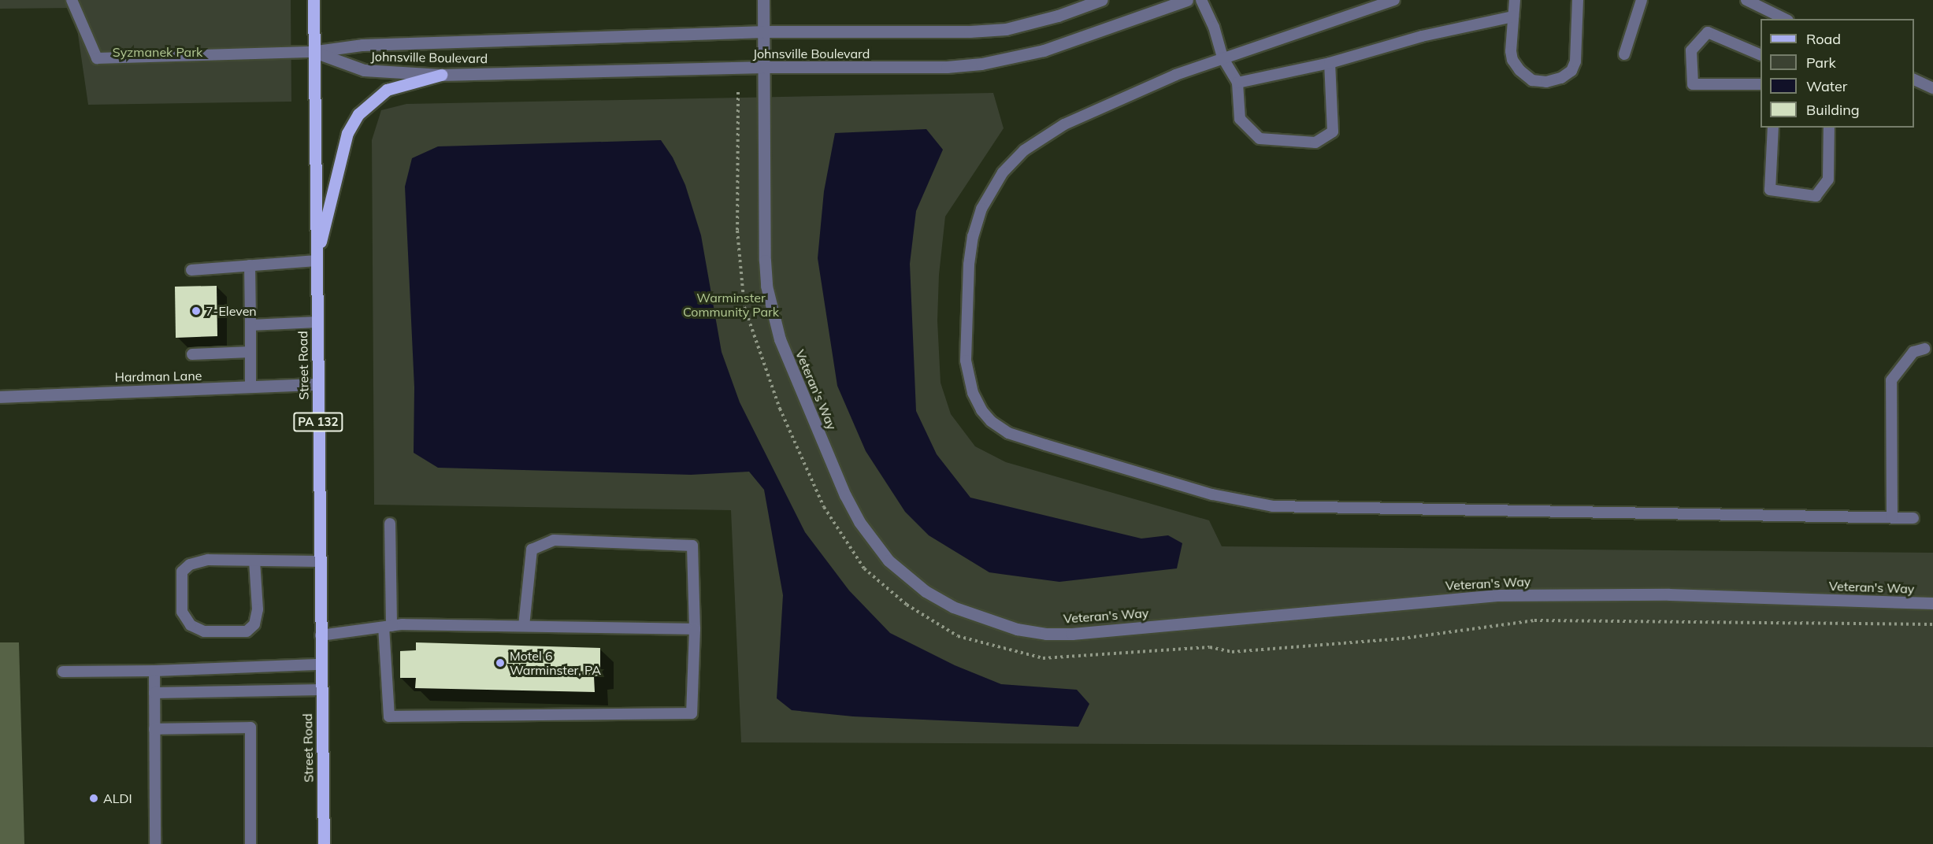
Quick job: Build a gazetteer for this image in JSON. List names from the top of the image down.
{
  "streets": {
    "main road": ["Street Road", "PA 132"],
    "street": ["Johnsville Boulevard", "Hardman Lane", "Veteran's Way"]
  },
  "crossings": [
    ["Johnsville Boulevard", "Street Road"],
    ["Johnsville Boulevard", "Veteran's Way"],
    ["Street Road", "Hardman Lane"]
  ],
  "parks": ["Syzmanek Park", "Warminster Community Park"],
  "places": ["7-Eleven", "Motel 6 Warminster, PA", "ALDI"],
  "legend": [
    "Road",
    "Park",
    "Water",
    "Building"
  ]
}
